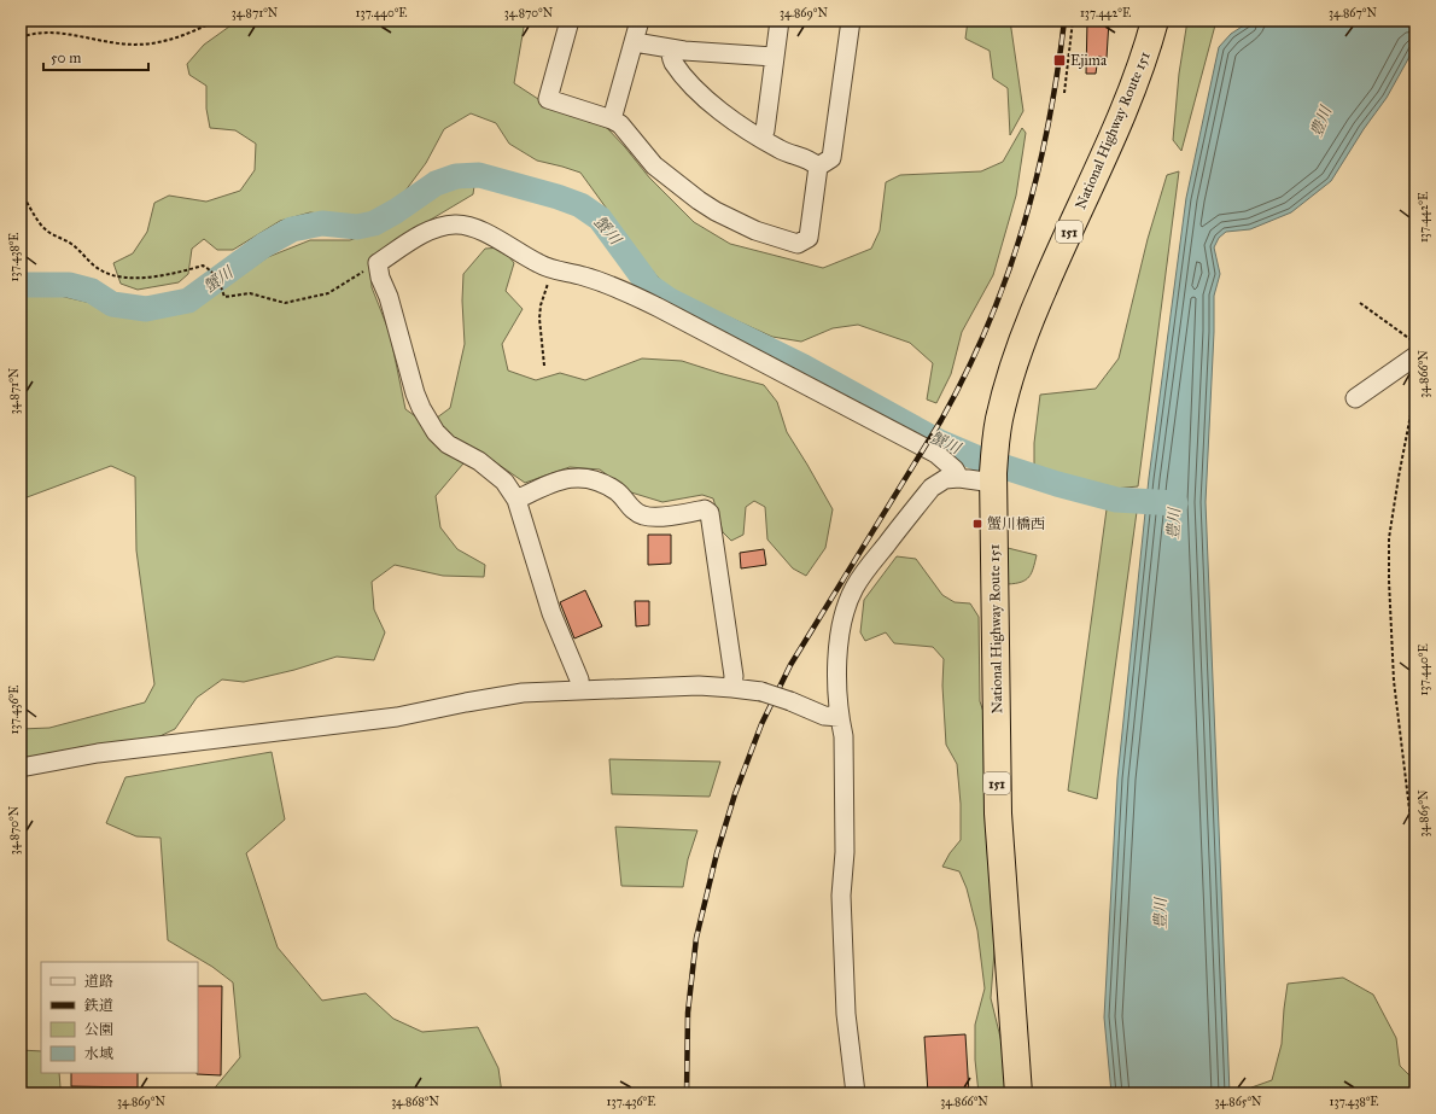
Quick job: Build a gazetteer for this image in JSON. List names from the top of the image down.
{
  "streets": {
    "highway": ["National Highway Route 151", "151"]
  },
  "water": ["豊川", "蟹川"],
  "places": {
    "transit": ["Ejima", "蟹川橋西"]
  },
  "legend": [
    "道路",
    "鉄道",
    "公園",
    "水域"
  ],
  "scale_bar": "50 m",
  "coordinates": [
    "34.871°N",
    "137.440°E",
    "34.870°N",
    "34.869°N",
    "137.442°E",
    "34.867°N",
    "137.438°E",
    "34.866°N",
    "137.436°E",
    "34.865°N",
    "34.868°N"
  ]
}
